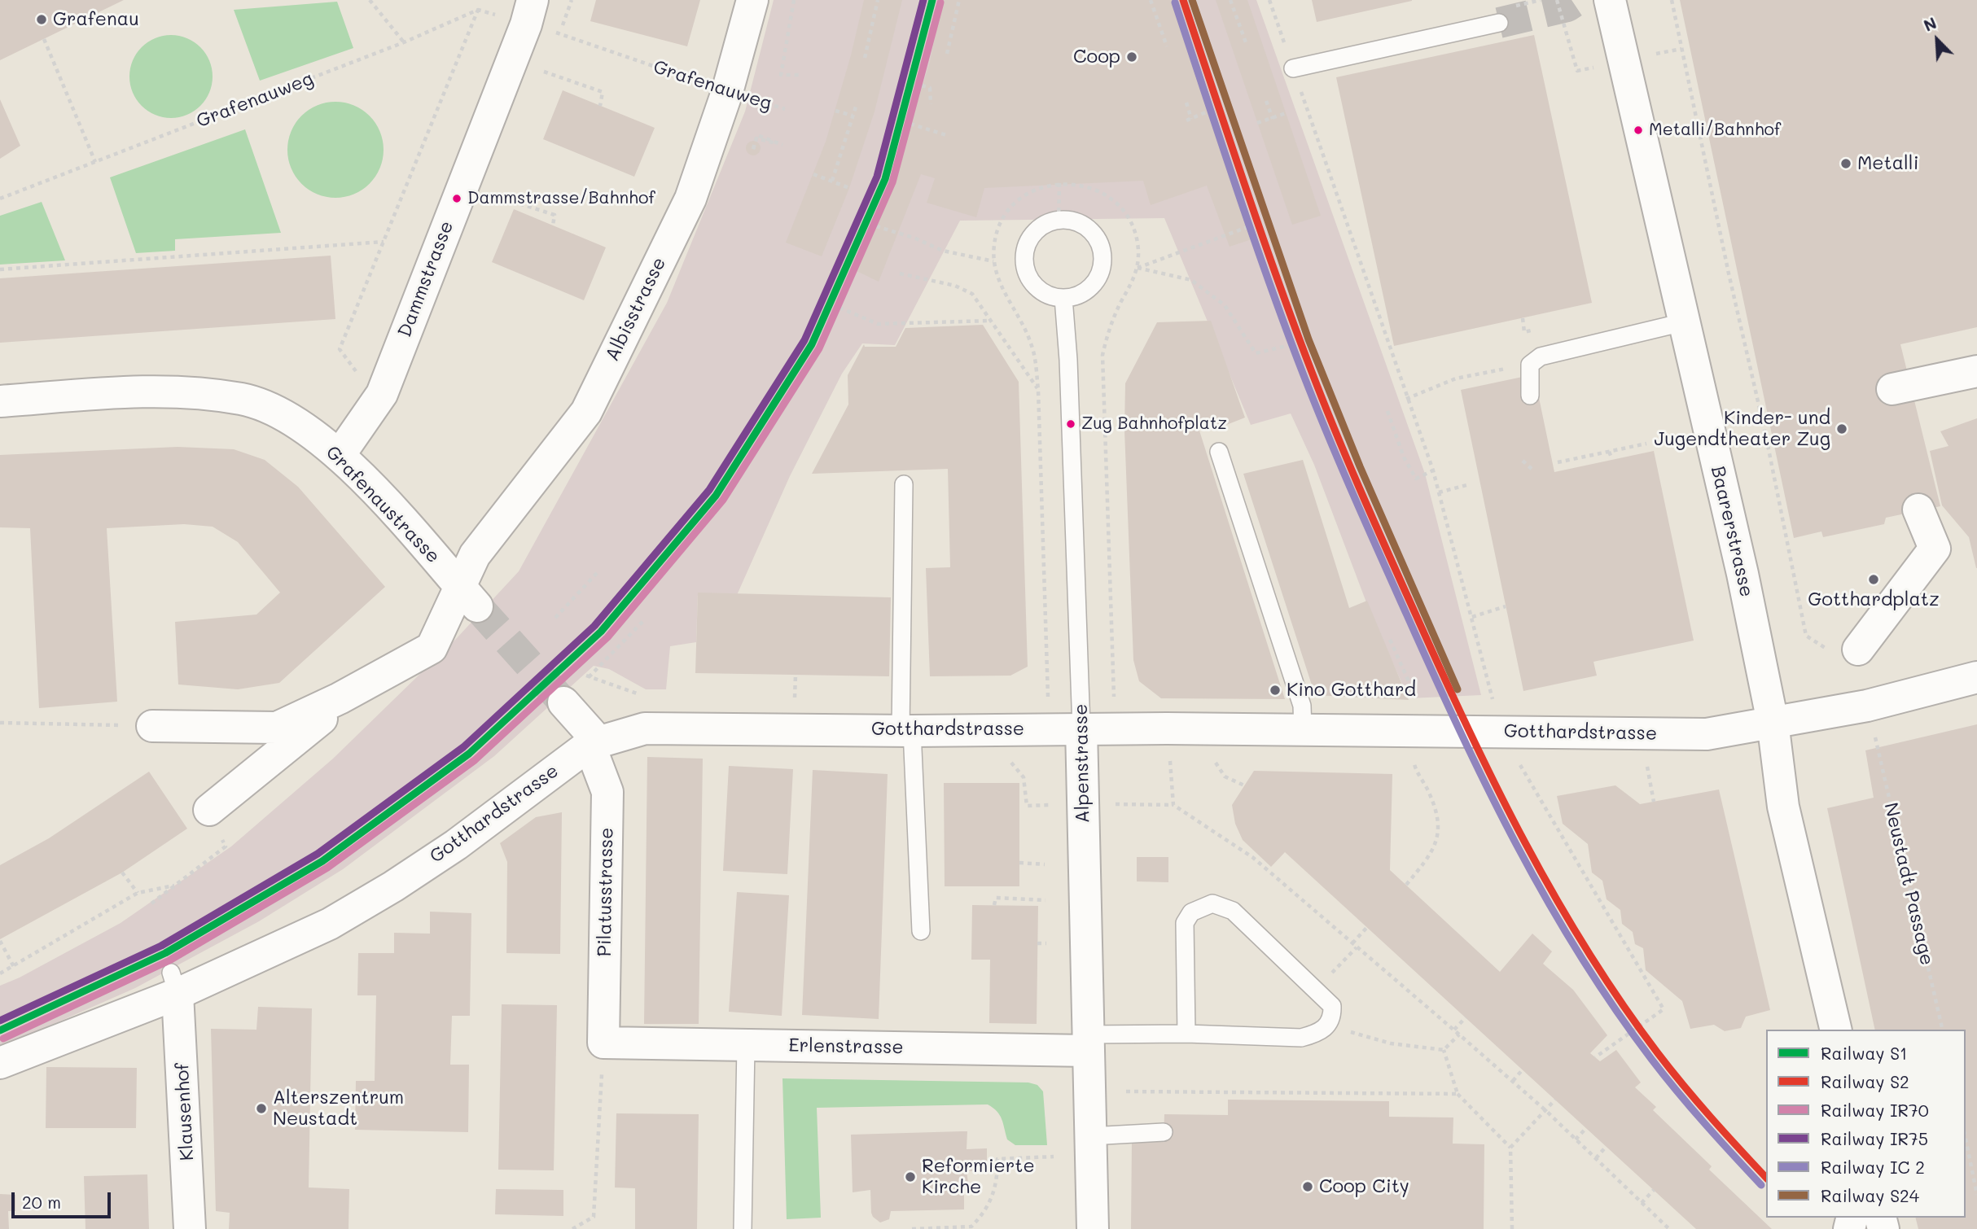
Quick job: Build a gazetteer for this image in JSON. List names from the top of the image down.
{
  "streets": {
    "street": [
      "Dammstrasse",
      "Albisstrasse",
      "Grafenaustrasse",
      "Baarerstrasse",
      "Gotthardstrasse",
      "Alpenstrasse",
      "Pilatusstrasse",
      "Erlenstrasse",
      "Klausenhof"
    ],
    "path": ["Grafenauweg", "Neustadt Passage"]
  },
  "crossings": [
    ["Grafenauweg", "Albisstrasse"],
    ["Dammstrasse", "Grafenaustrasse"],
    ["Albisstrasse", "Grafenaustrasse"],
    ["Baarerstrasse", "Gotthardstrasse"],
    ["Gotthardstrasse", "Alpenstrasse"],
    ["Gotthardstrasse", "Pilatusstrasse"],
    ["Gotthardstrasse", "Klausenhof"],
    ["Alpenstrasse", "Erlenstrasse"],
    ["Pilatusstrasse", "Erlenstrasse"]
  ],
  "places": [
    "Grafenau",
    "Coop",
    "Metalli/Bahnhof",
    "Metalli",
    "Dammstrasse/Bahnhof",
    "Zug Bahnhofplatz",
    "Kinder- und Jugendtheater Zug",
    "Gotthardplatz",
    "Kino Gotthard",
    "Alterszentrum Neustadt",
    "Reformierte Kirche",
    "Coop City"
  ],
  "lines": [
    "rail line S1",
    "rail line S2",
    "rail line IR75",
    "rail line S24",
    "rail line IR70"
  ],
  "legend": [
    "Railway S1",
    "Railway S2",
    "Railway IR70",
    "Railway IR75",
    "Railway IC 2",
    "Railway S24"
  ],
  "scale_bar": "20 m",
  "north": "top left"
}
